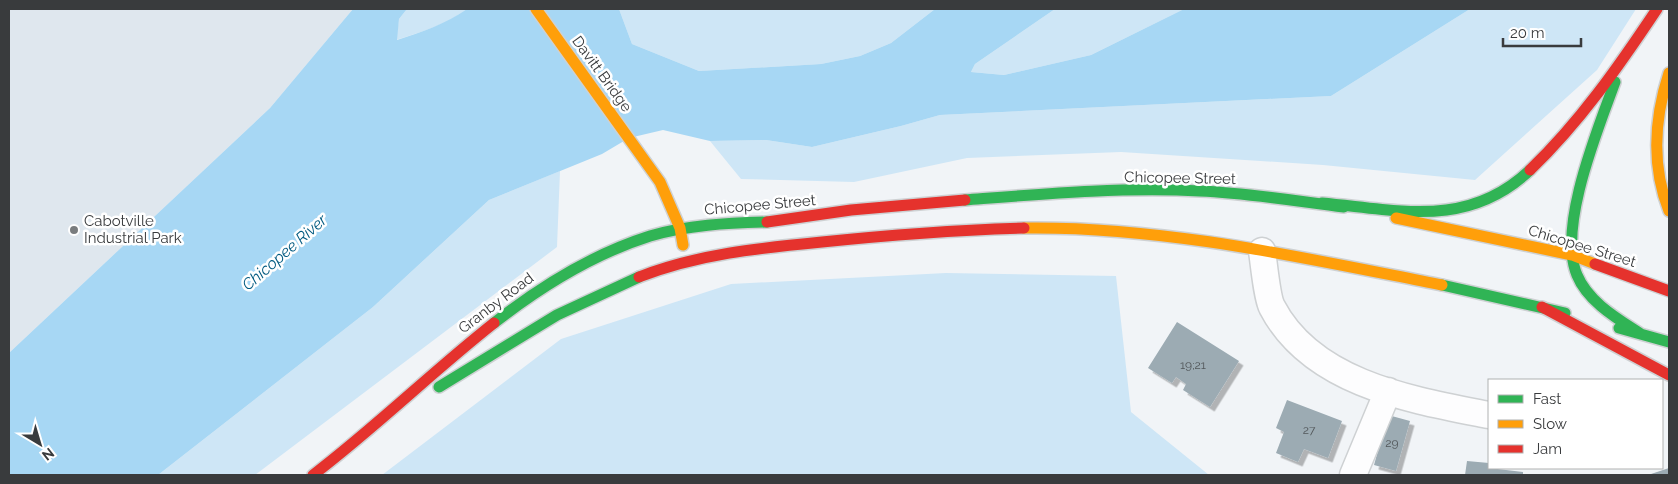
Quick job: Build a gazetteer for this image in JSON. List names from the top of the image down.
{
  "streets": {
    "main road": ["Davitt Bridge", "Chicopee Street", "Granby Road"]
  },
  "crossings": [
    ["Davitt Bridge", "Chicopee Street"],
    ["Davitt Bridge", "Granby Road"],
    ["Chicopee Street", "Granby Road"]
  ],
  "water": ["Chicopee River"],
  "places": ["Cabotville Industrial Park"],
  "house_numbers": ["19;21", "27", "29"],
  "legend": ["Fast", "Slow", "Jam"],
  "scale_bar": "20 m",
  "north": "bottom right"
}
